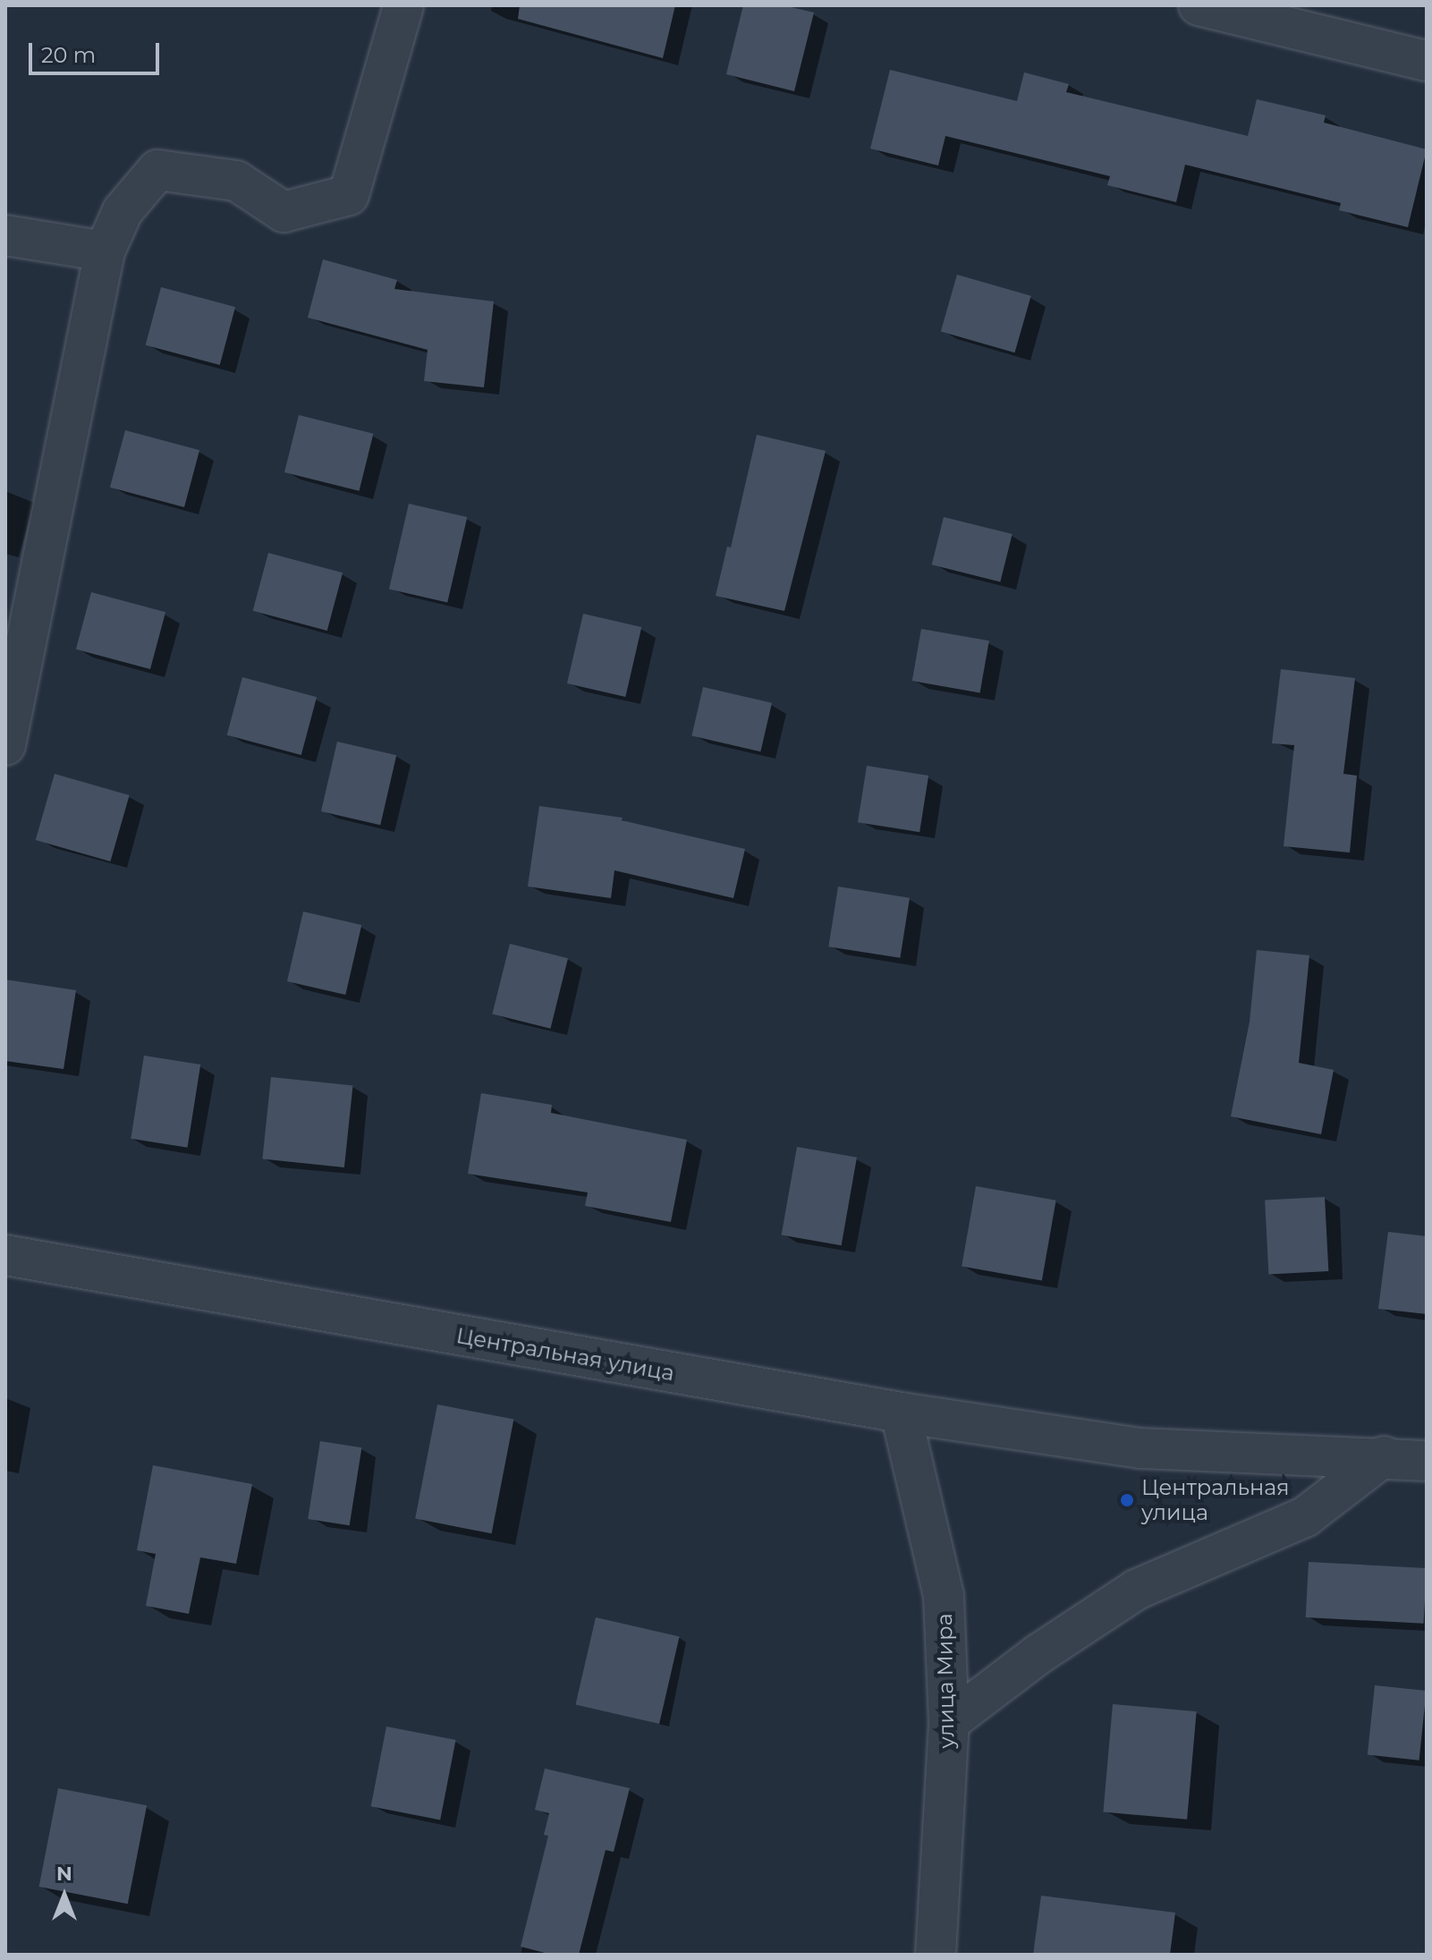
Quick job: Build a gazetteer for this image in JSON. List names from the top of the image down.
{
  "streets": {
    "street": ["Центральная улица", "улица Мира"]
  },
  "crossings": [
    ["Центральная улица", "улица Мира"]
  ],
  "places": ["Центральная улица"],
  "scale_bar": "20 m",
  "north": "top"
}
